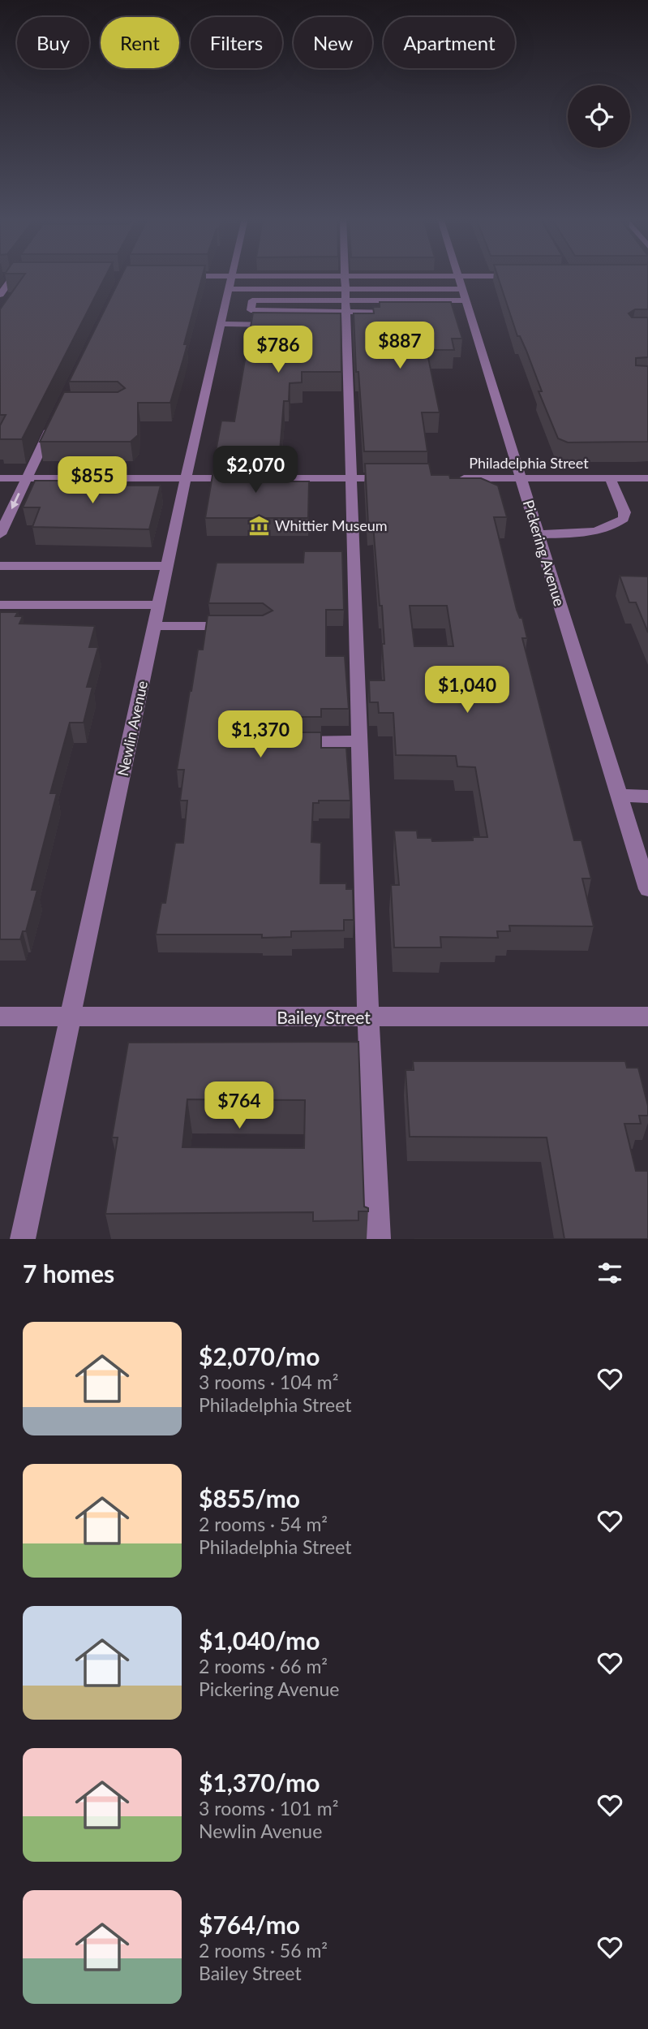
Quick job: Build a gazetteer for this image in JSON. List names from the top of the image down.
{
  "streets": {
    "street": [
      "Philadelphia Street",
      "Pickering Avenue",
      "Newlin Avenue",
      "Bailey Street"
    ]
  },
  "crossings": [
    ["Philadelphia Street", "Pickering Avenue"],
    ["Newlin Avenue", "Bailey Street"]
  ],
  "places": {
    "museum": ["Whittier Museum"]
  },
  "page": {
    "chip": [
      "Buy",
      "Rent",
      "Filters",
      "New",
      "Apartment"
    ],
    "price": [
      "$887",
      "$786",
      "$2,070",
      "$855",
      "$1,040",
      "$1,370",
      "$764"
    ],
    "heading": "7 homes",
    "list": [
      {
        "name": "$2,070/mo",
        "note": "3 rooms · 104 m² · Philadelphia Street"
      },
      {
        "name": "$855/mo",
        "note": "2 rooms · 54 m² · Philadelphia Street"
      },
      {
        "name": "$1,040/mo",
        "note": "2 rooms · 66 m² · Pickering Avenue"
      },
      {
        "name": "$1,370/mo",
        "note": "3 rooms · 101 m² · Newlin Avenue"
      },
      {
        "name": "$764/mo",
        "note": "2 rooms · 56 m² · Bailey Street"
      }
    ]
  }
}
